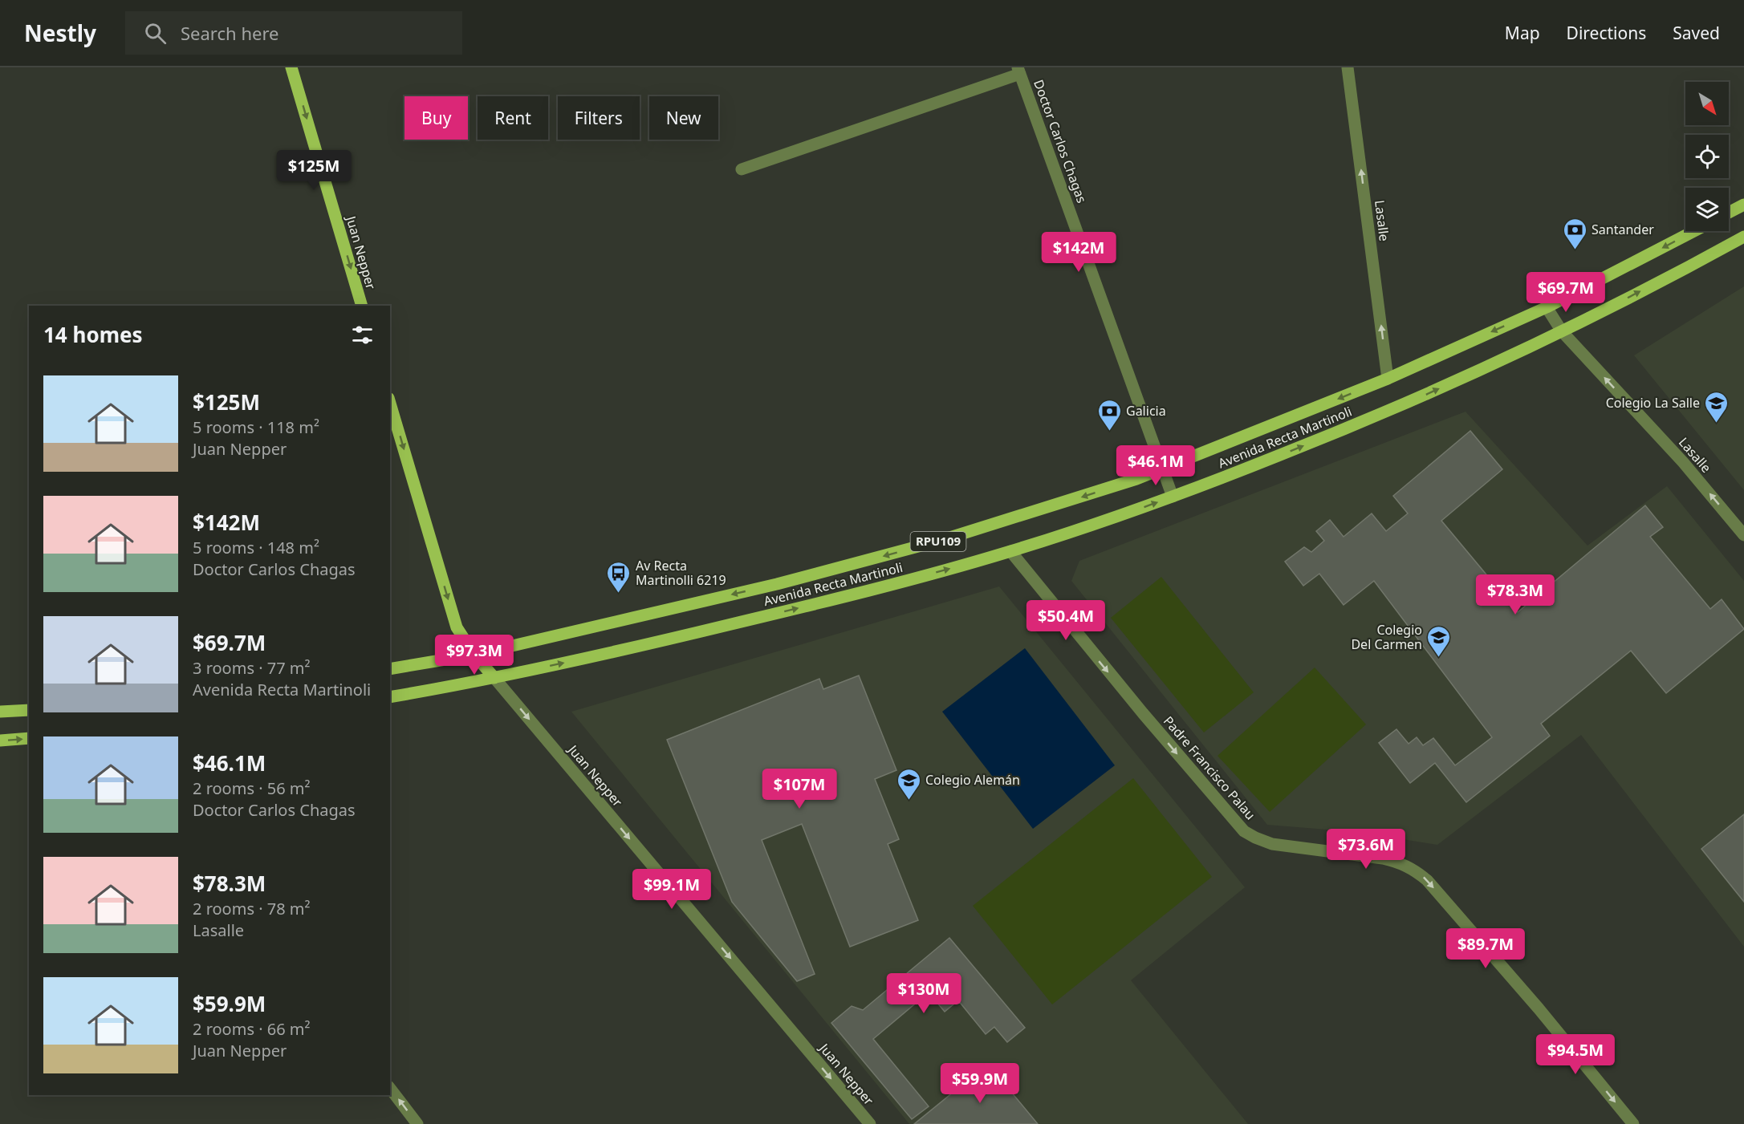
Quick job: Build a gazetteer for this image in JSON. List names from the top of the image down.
{
  "streets": {
    "main road": ["Juan Nepper", "Avenida Recta Martinoli", "RPU109"],
    "street": ["Doctor Carlos Chagas", "Lasalle", "Padre Francisco Palau"]
  },
  "crossings": [
    ["Doctor Carlos Chagas", "Avenida Recta Martinoli"],
    ["Lasalle", "Avenida Recta Martinoli"],
    ["Juan Nepper", "Avenida Recta Martinoli"],
    ["Avenida Recta Martinoli", "Padre Francisco Palau"]
  ],
  "one_way": ["Lasalle", "Juan Nepper", "Padre Francisco Palau"],
  "places": {
    "bank": ["Santander", "Galicia"],
    "school or university": ["Colegio La Salle", "Colegio Del Carmen", "Colegio Alemán"],
    "bus stop": ["Av Recta Martinolli 6219"]
  },
  "north": "bottom right",
  "page": {
    "header": "Nestly",
    "search": "Search here",
    "nav": ["Map", "Directions", "Saved"],
    "chip": [
      "Buy",
      "Rent",
      "Filters",
      "New"
    ],
    "price": [
      "$125M",
      "$142M",
      "$69.7M",
      "$46.1M",
      "$78.3M",
      "$50.4M",
      "$97.3M",
      "$107M",
      "$73.6M",
      "$99.1M",
      "$89.7M",
      "$130M",
      "$94.5M",
      "$59.9M"
    ],
    "heading": "14 homes",
    "list": [
      {
        "name": "$125M",
        "note": "5 rooms · 118 m² · Juan Nepper"
      },
      {
        "name": "$142M",
        "note": "5 rooms · 148 m² · Doctor Carlos Chagas"
      },
      {
        "name": "$69.7M",
        "note": "3 rooms · 77 m² · Avenida Recta Martinoli"
      },
      {
        "name": "$46.1M",
        "note": "2 rooms · 56 m² · Doctor Carlos Chagas"
      },
      {
        "name": "$78.3M",
        "note": "2 rooms · 78 m² · Lasalle"
      },
      {
        "name": "$59.9M",
        "note": "2 rooms · 66 m² · Juan Nepper"
      }
    ]
  }
}
